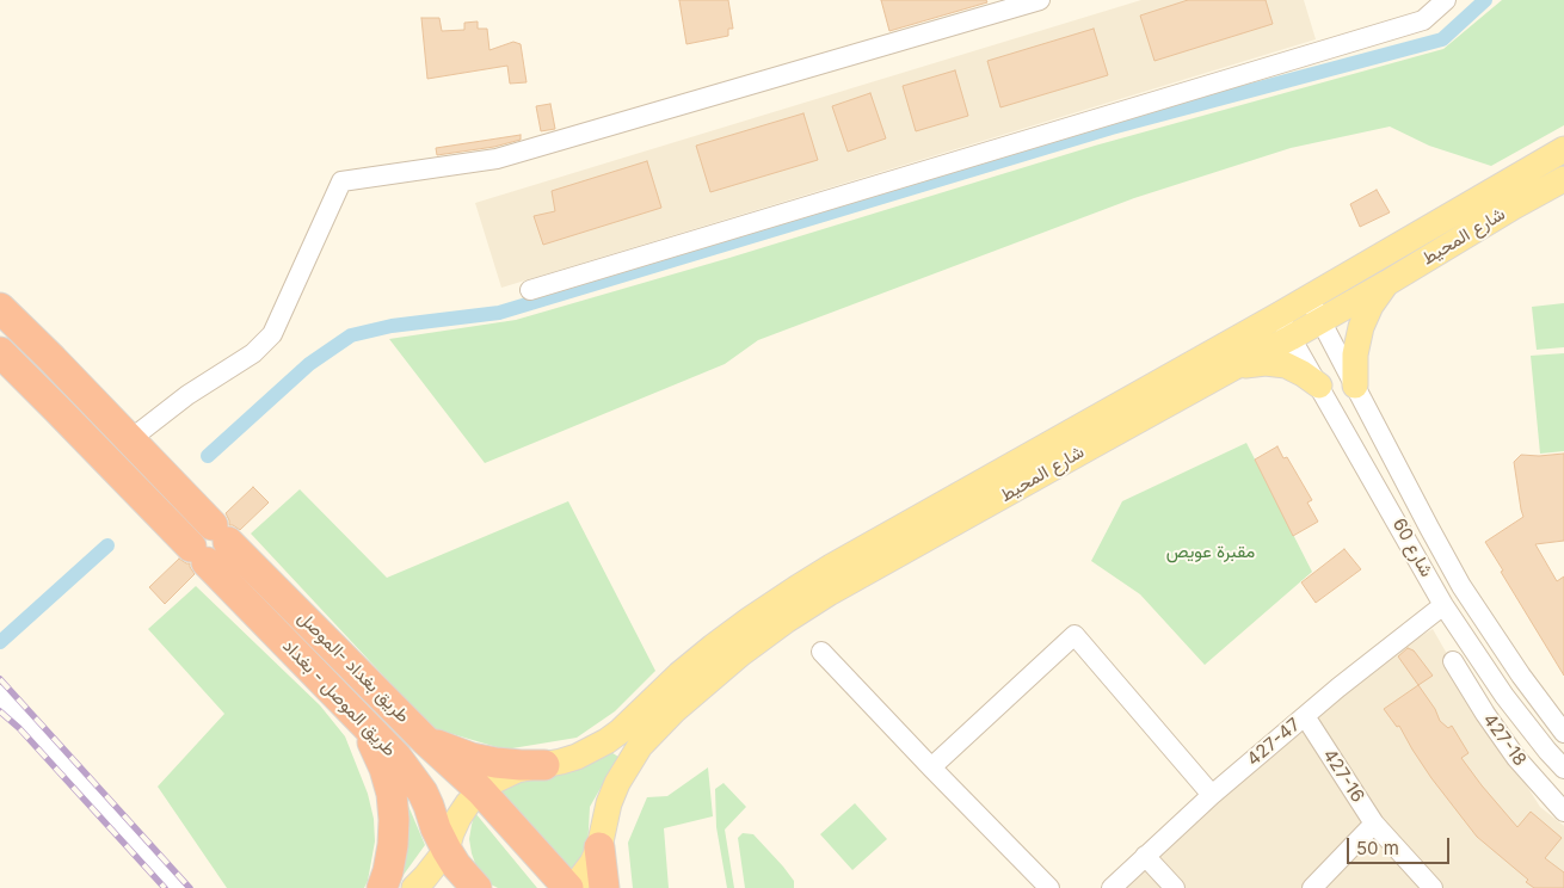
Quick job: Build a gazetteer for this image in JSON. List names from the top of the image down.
{
  "streets": {
    "highway": ["طريق بغداد -الموصل", "طريق الموصل - بغداد"],
    "main road": ["شارع المحيط"],
    "street": [
      "شارع 60",
      "427-18",
      "427-47",
      "427-16"
    ]
  },
  "crossings": [
    ["شارع المحيط", "شارع 60"],
    ["شارع المحيط", "طريق بغداد -الموصل"],
    ["شارع المحيط", "طريق الموصل - بغداد"],
    ["شارع 60", "427-47"],
    ["427-47", "427-16"]
  ],
  "parks": ["مقبرة عويص"],
  "scale_bar": "50 m"
}
